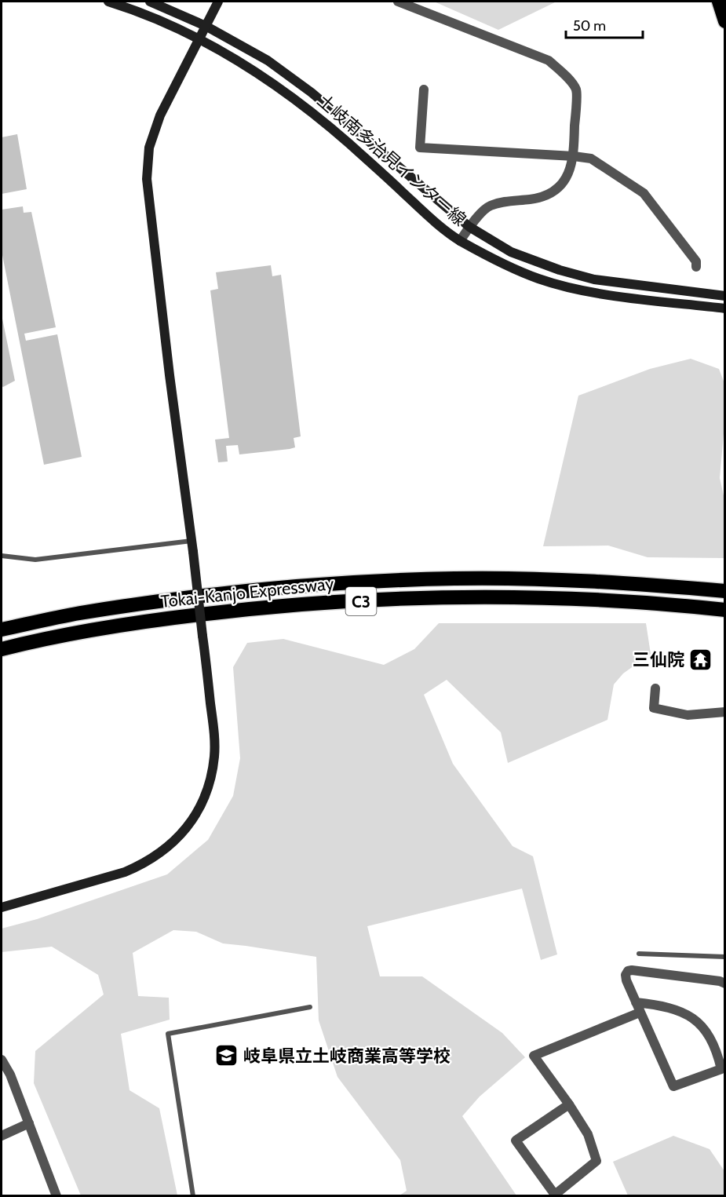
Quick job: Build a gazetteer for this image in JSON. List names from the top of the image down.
{
  "streets": {
    "highway": ["Tokai-Kanjo Expressway", "C3"],
    "main road": ["土岐南多治見インター線"]
  },
  "places": {
    "temple": ["三仙院"],
    "school or university": ["岐阜県立土岐商業高等学校"]
  },
  "scale_bar": "50 m"
}
